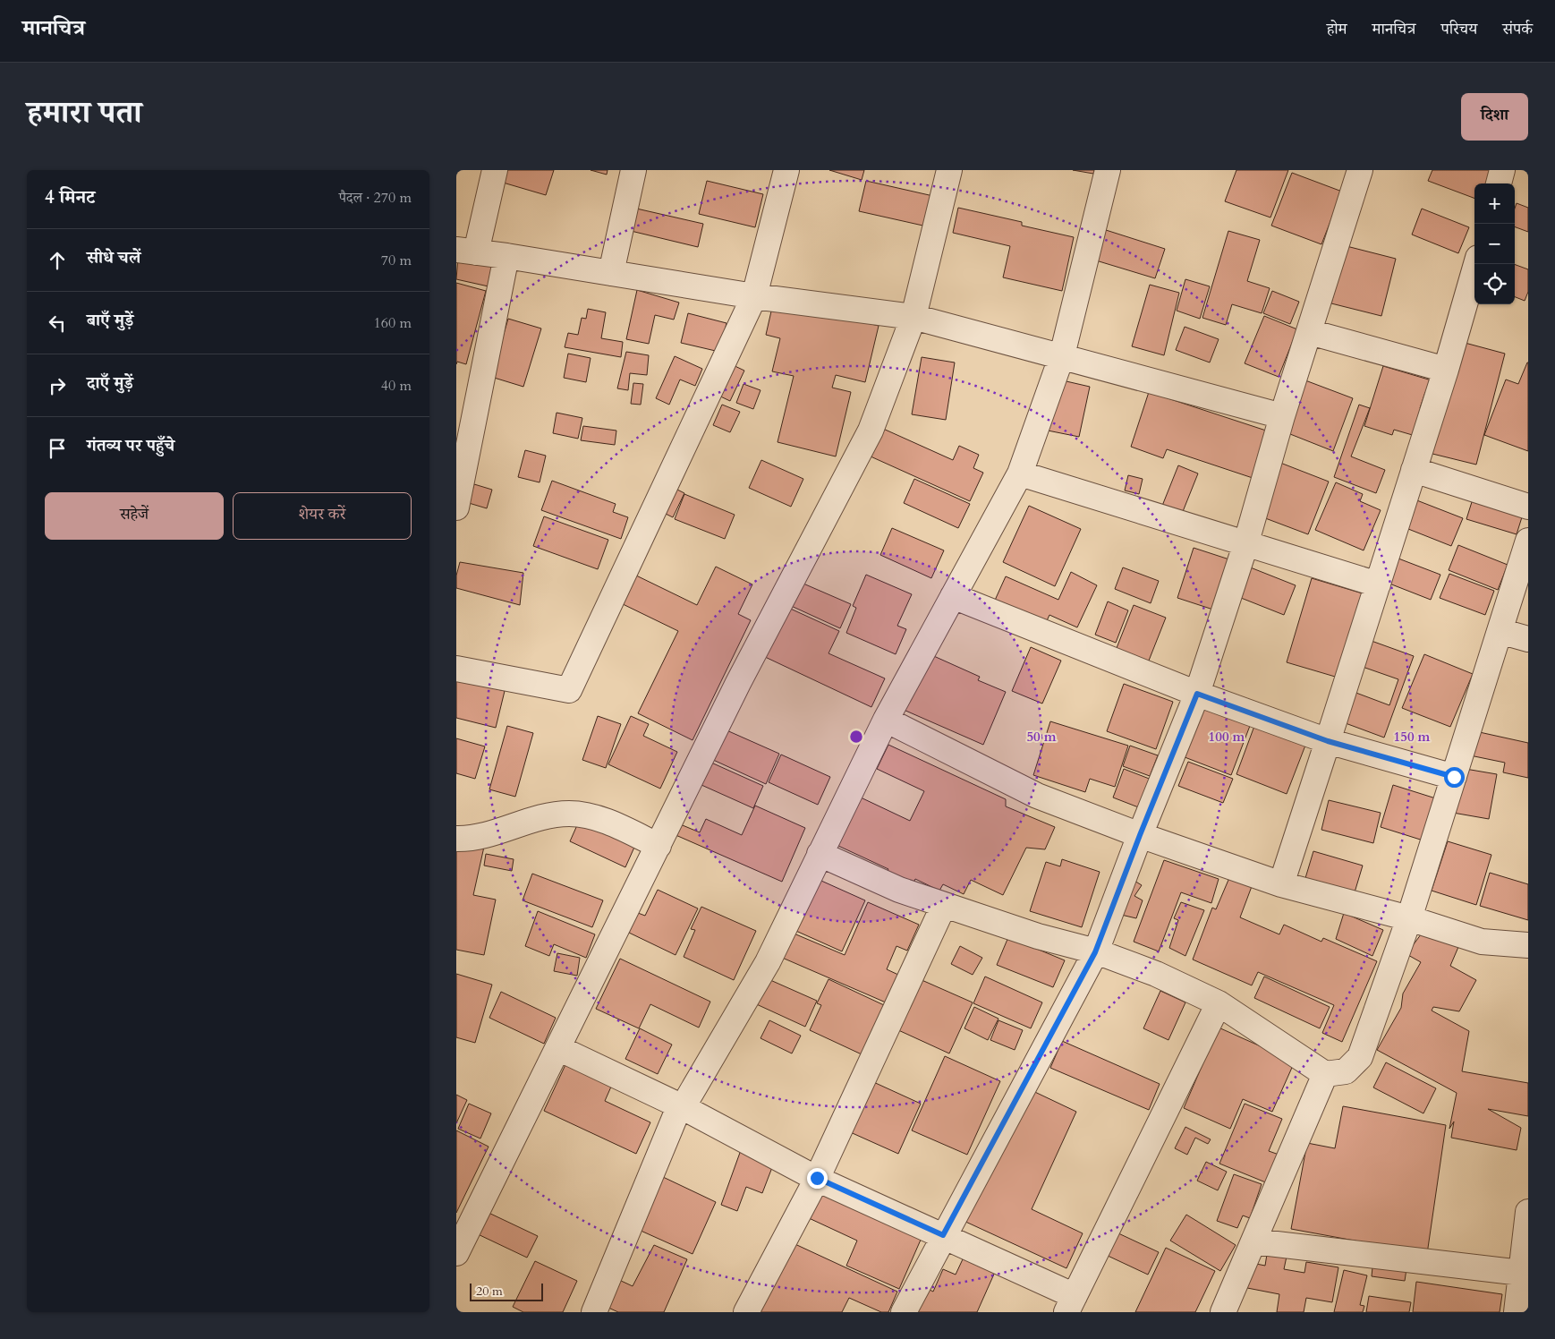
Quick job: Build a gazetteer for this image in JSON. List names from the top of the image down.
{
  "scale_bar": "20 m",
  "page": {
    "header": "मानचित्र",
    "nav": [
      "होम",
      "मानचित्र",
      "परिचय",
      "संपर्क"
    ],
    "title": "हमारा पता",
    "buttons": [
      "दिशा",
      ["सहेजें", "शेयर करें"]
    ],
    "heading": ["4 मिनट", "पैदल · 270 m"],
    "map_buttons": ["+", "−"],
    "list": [
      ["सीधे चलें", "70 m"],
      ["बाएँ मुड़ें", "160 m"],
      ["दाएँ मुड़ें", "40 m"],
      "गंतव्य पर पहुँचे"
    ],
    "scale": "20 m"
  },
  "rings": ["50 m", "100 m", "150 m"]
}
